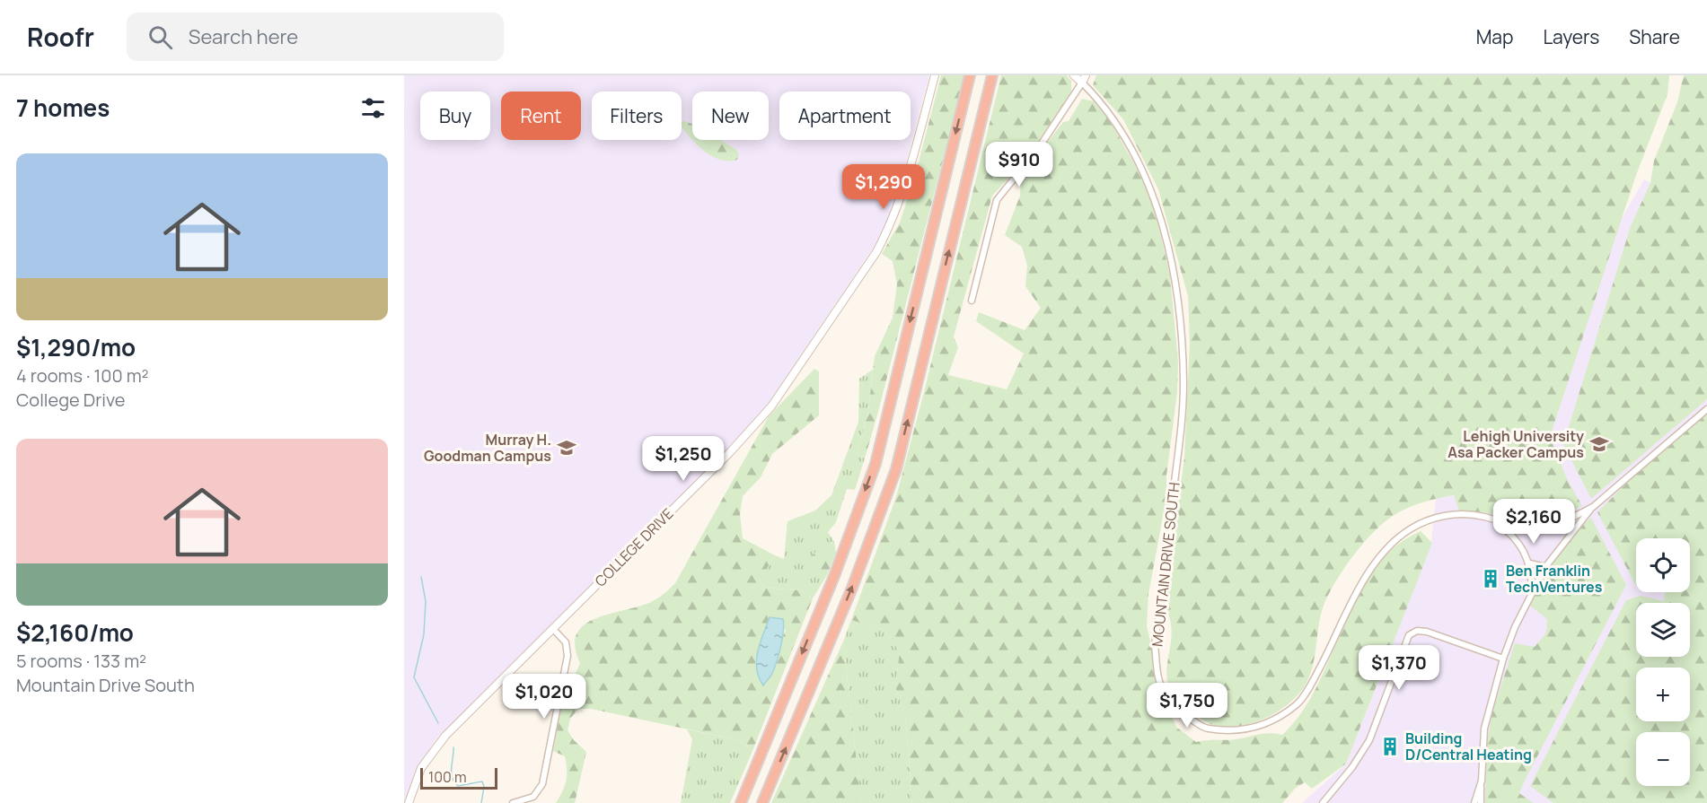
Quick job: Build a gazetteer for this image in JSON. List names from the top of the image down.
{
  "streets": {
    "street": ["COLLEGE DRIVE", "MOUNTAIN DRIVE SOUTH"]
  },
  "places": {
    "school or university": ["Lehigh University Asa Packer Campus", "Murray H. Goodman Campus"],
    "building": ["Ben Franklin TechVentures", "Building D/Central Heating"]
  },
  "scale_bar": "100 m",
  "page": {
    "header": "Roofr",
    "search": "Search here",
    "nav": ["Map", "Layers", "Share"],
    "heading": "7 homes",
    "chip": [
      "Buy",
      "Rent",
      "Filters",
      "New",
      "Apartment"
    ],
    "list": [
      {
        "name": "$1,290/mo",
        "note": "4 rooms · 100 m² · College Drive"
      },
      {
        "name": "$2,160/mo",
        "note": "5 rooms · 133 m² · Mountain Drive South"
      }
    ],
    "price": [
      "$910",
      "$1,290",
      "$1,250",
      "$2,160",
      "$1,370",
      "$1,020",
      "$1,750"
    ],
    "map_buttons": ["+", "−"],
    "scale": "100 m"
  }
}
